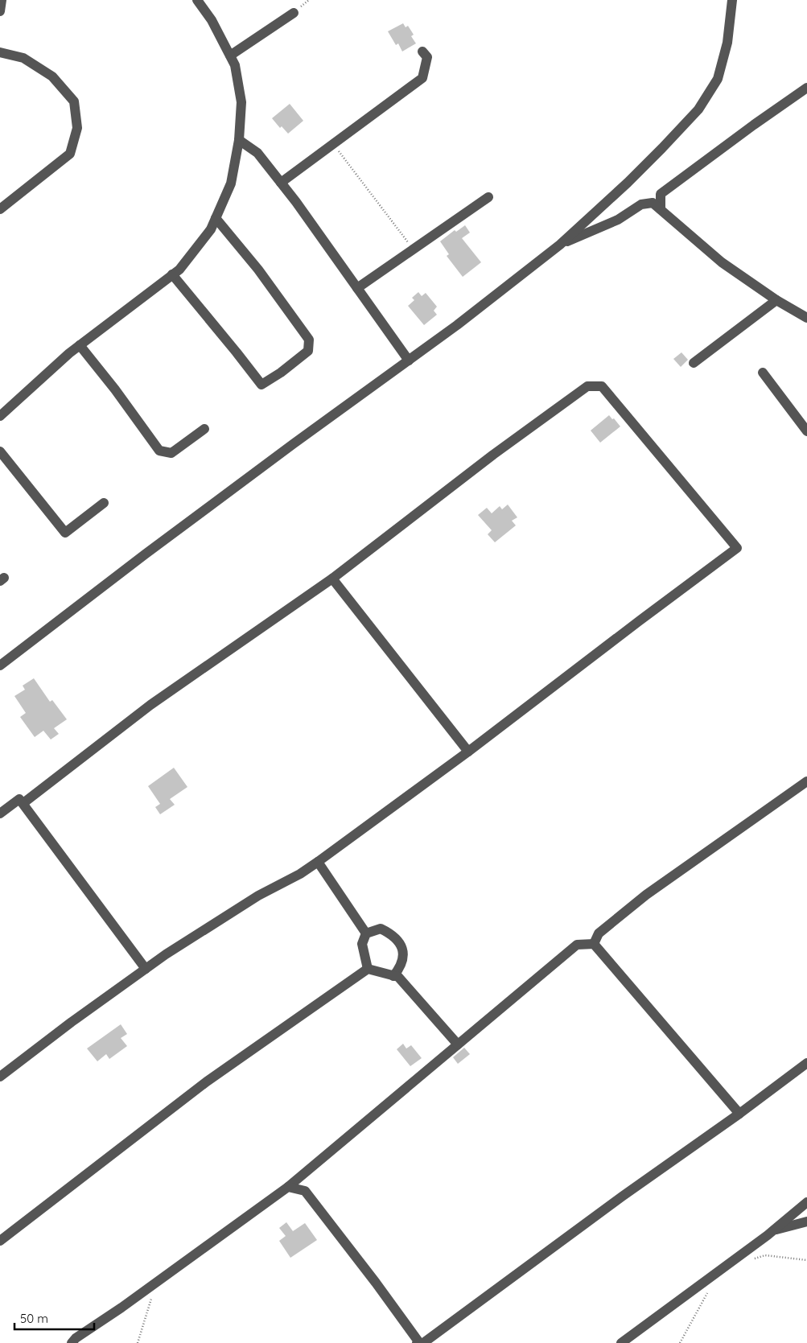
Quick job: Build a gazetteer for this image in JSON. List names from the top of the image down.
{
  "scale_bar": "50 m"
}
